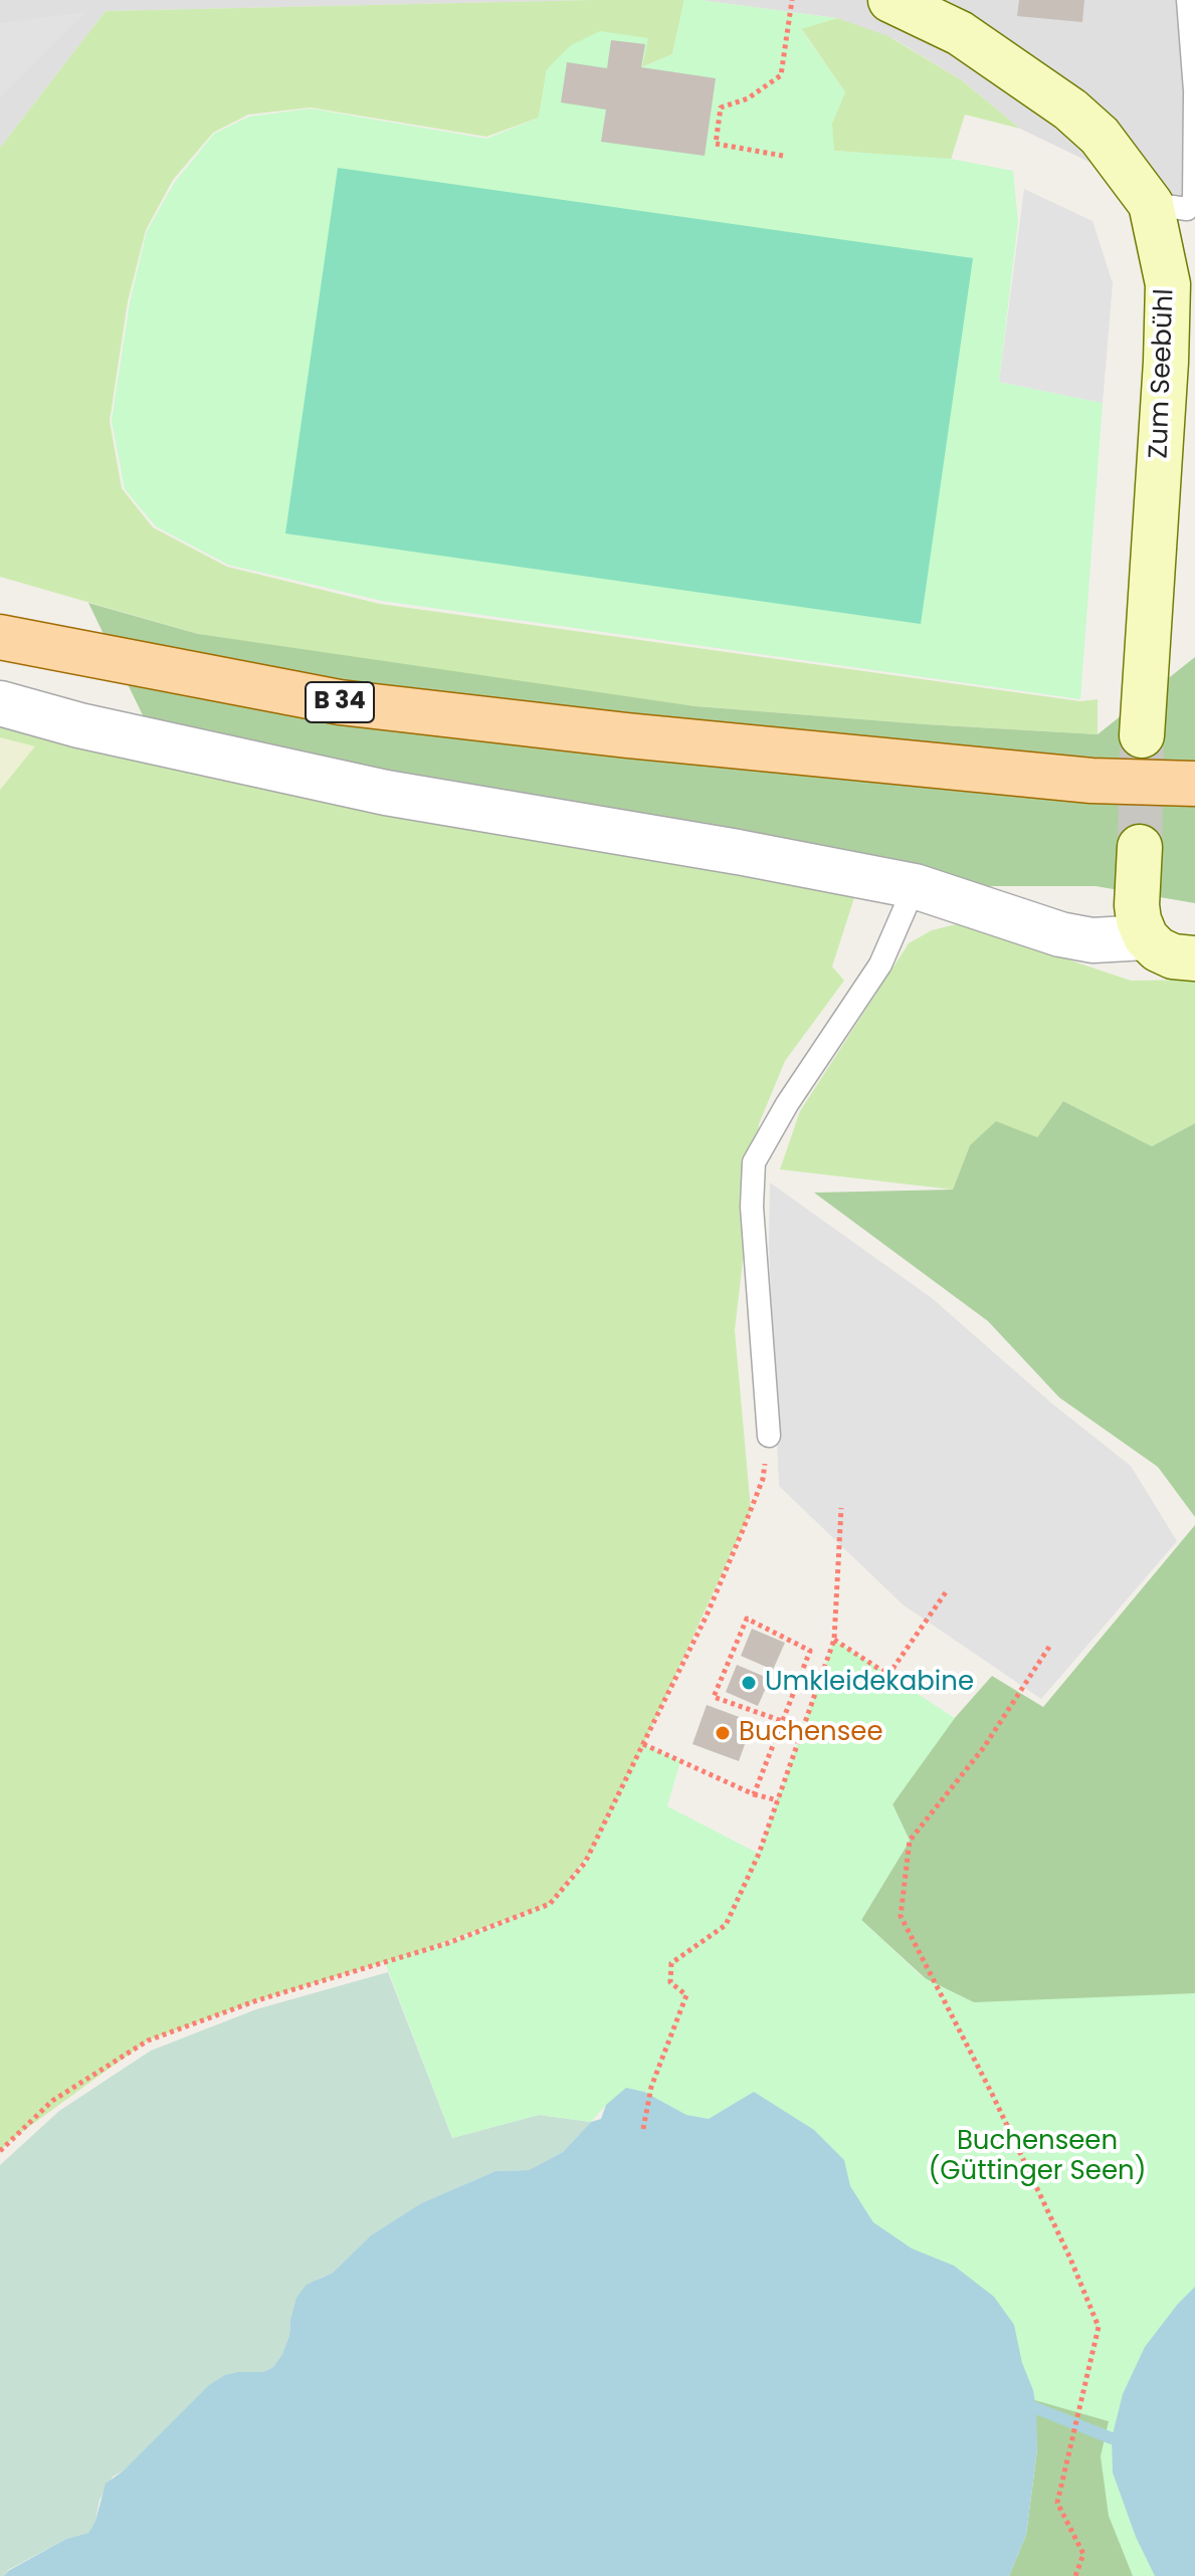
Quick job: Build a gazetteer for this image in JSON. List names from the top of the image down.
{
  "streets": {
    "main road": ["Zum Seebühl", "B 34"]
  },
  "parks": ["Buchenseen (Güttinger Seen)"],
  "places": ["Umkleidekabine", "Buchensee"]
}
